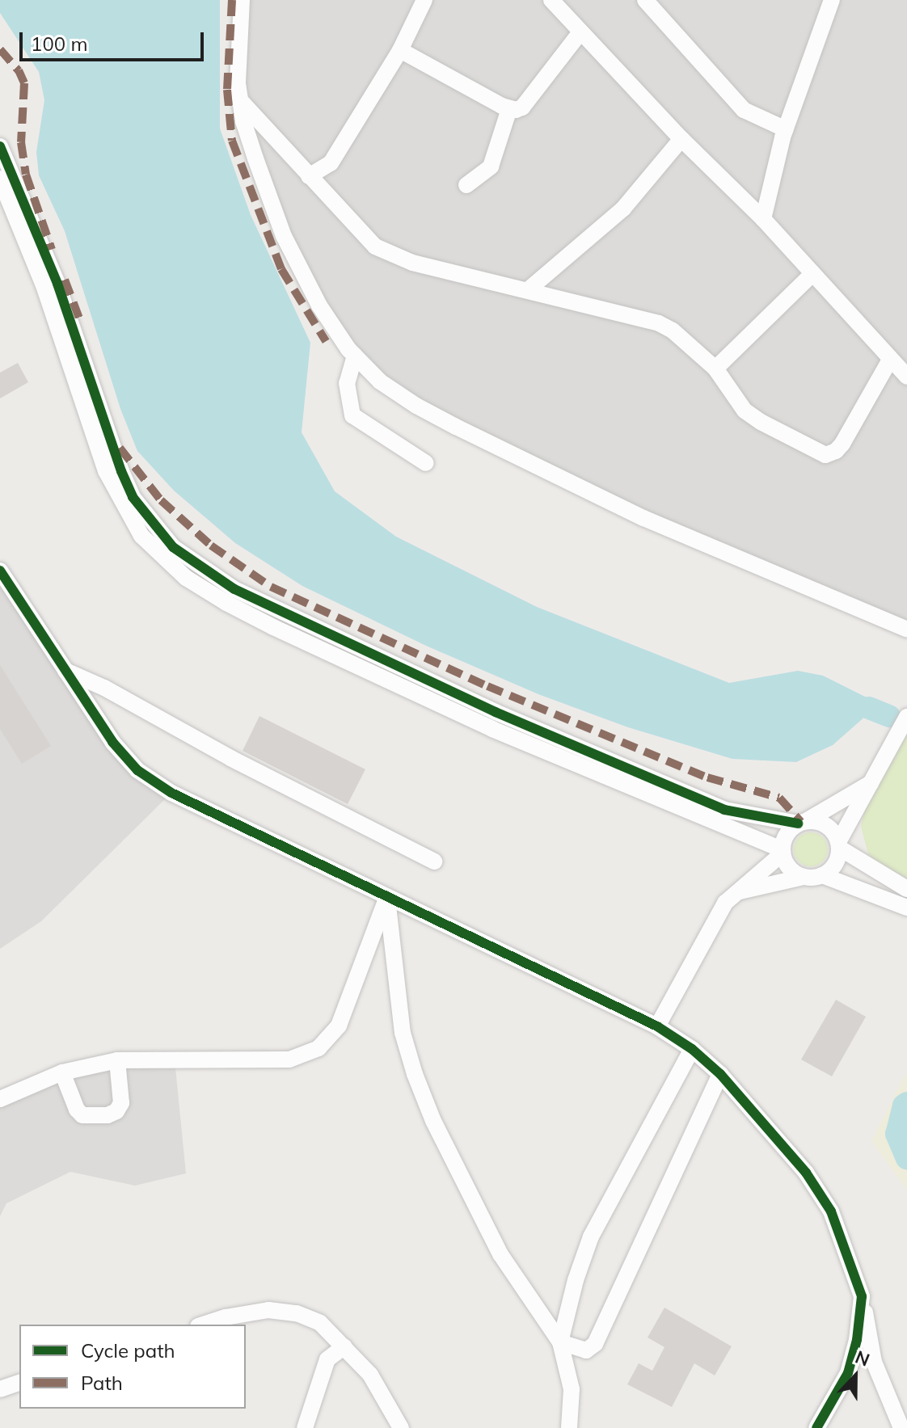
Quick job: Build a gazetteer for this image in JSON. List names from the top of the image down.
{
  "legend": ["Cycle path", "Path"],
  "scale_bar": "100 m",
  "north": "top"
}
